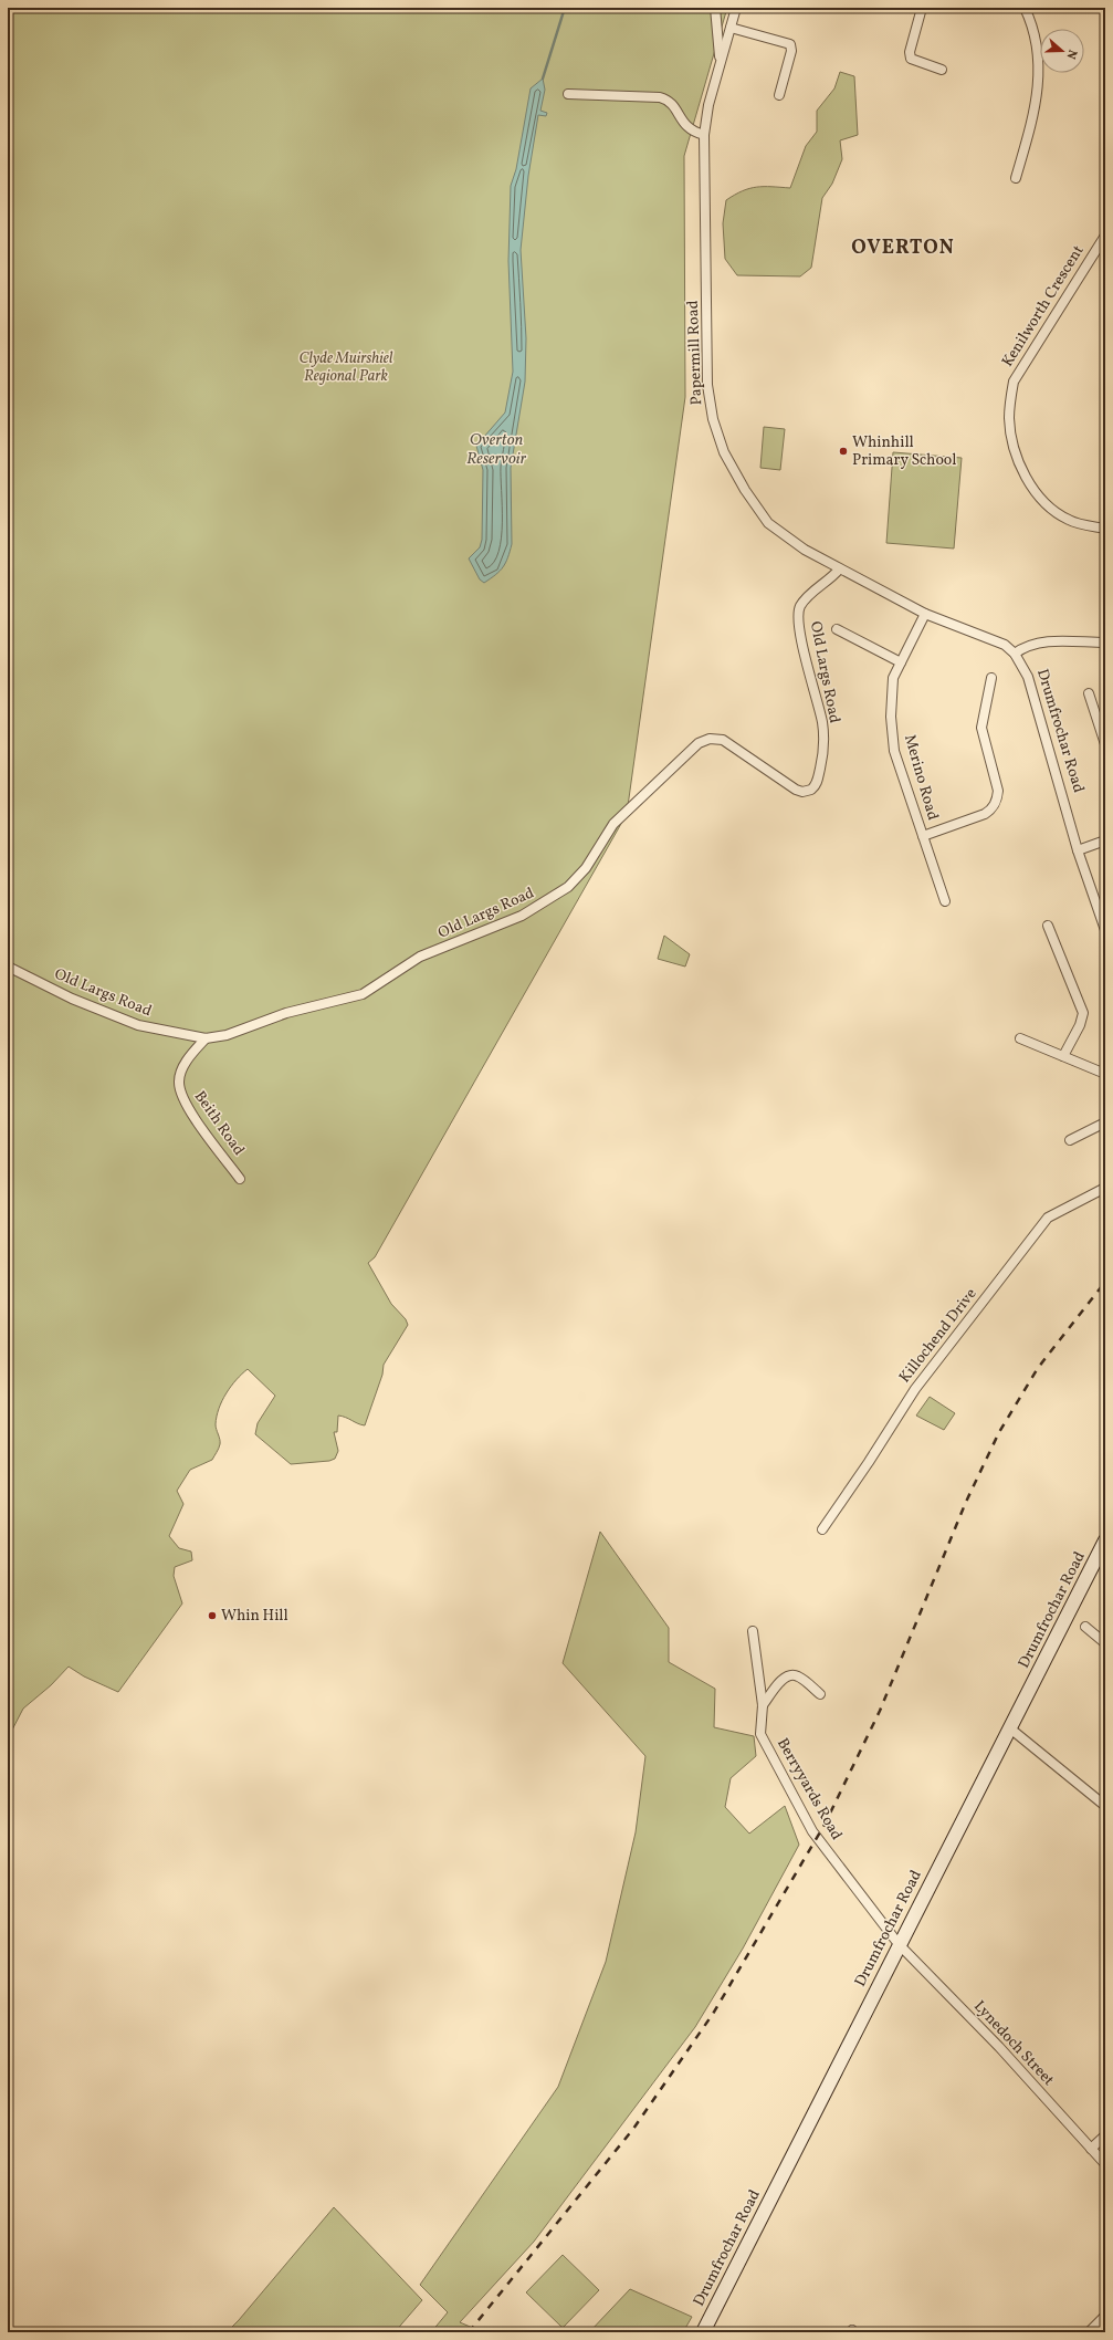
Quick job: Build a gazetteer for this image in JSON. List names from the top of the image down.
{
  "streets": {
    "main road": ["Drumfrochar Road"],
    "street": [
      "Kenilworth Crescent",
      "Papermill Road",
      "Old Largs Road",
      "Merino Road",
      "Beith Road",
      "Killochend Drive",
      "Berryyards Road",
      "Lynedoch Street"
    ]
  },
  "crossings": [
    ["Papermill Road", "Old Largs Road"],
    ["Papermill Road", "Drumfrochar Road"],
    ["Old Largs Road", "Drumfrochar Road"],
    ["Old Largs Road", "Beith Road"],
    ["Drumfrochar Road", "Merino Road"],
    ["Drumfrochar Road", "Berryyards Road"],
    ["Drumfrochar Road", "Lynedoch Street"],
    ["Berryyards Road", "Lynedoch Street"]
  ],
  "districts": ["OVERTON"],
  "water": ["Overton Reservoir"],
  "parks": ["Clyde Muirshiel Regional Park"],
  "places": ["Whinhill Primary School", "Whin Hill"],
  "north": "right"
}
